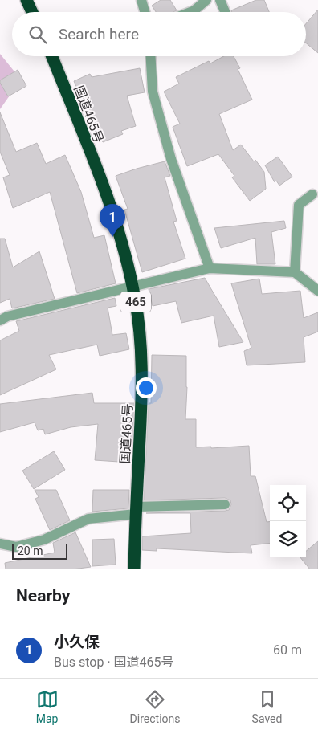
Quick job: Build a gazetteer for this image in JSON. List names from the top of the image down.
{
  "streets": {
    "highway": ["国道465号", "465"]
  },
  "scale_bar": "20 m",
  "page": {
    "search": "Search here",
    "pins": "1",
    "scale": "20 m",
    "heading": "Nearby",
    "list": [
      {
        "mark": "1",
        "name": "小久保",
        "note": "Bus stop · 国道465号",
        "value": "60 m"
      }
    ],
    "nav": ["Map", "Directions", "Saved"]
  }
}
